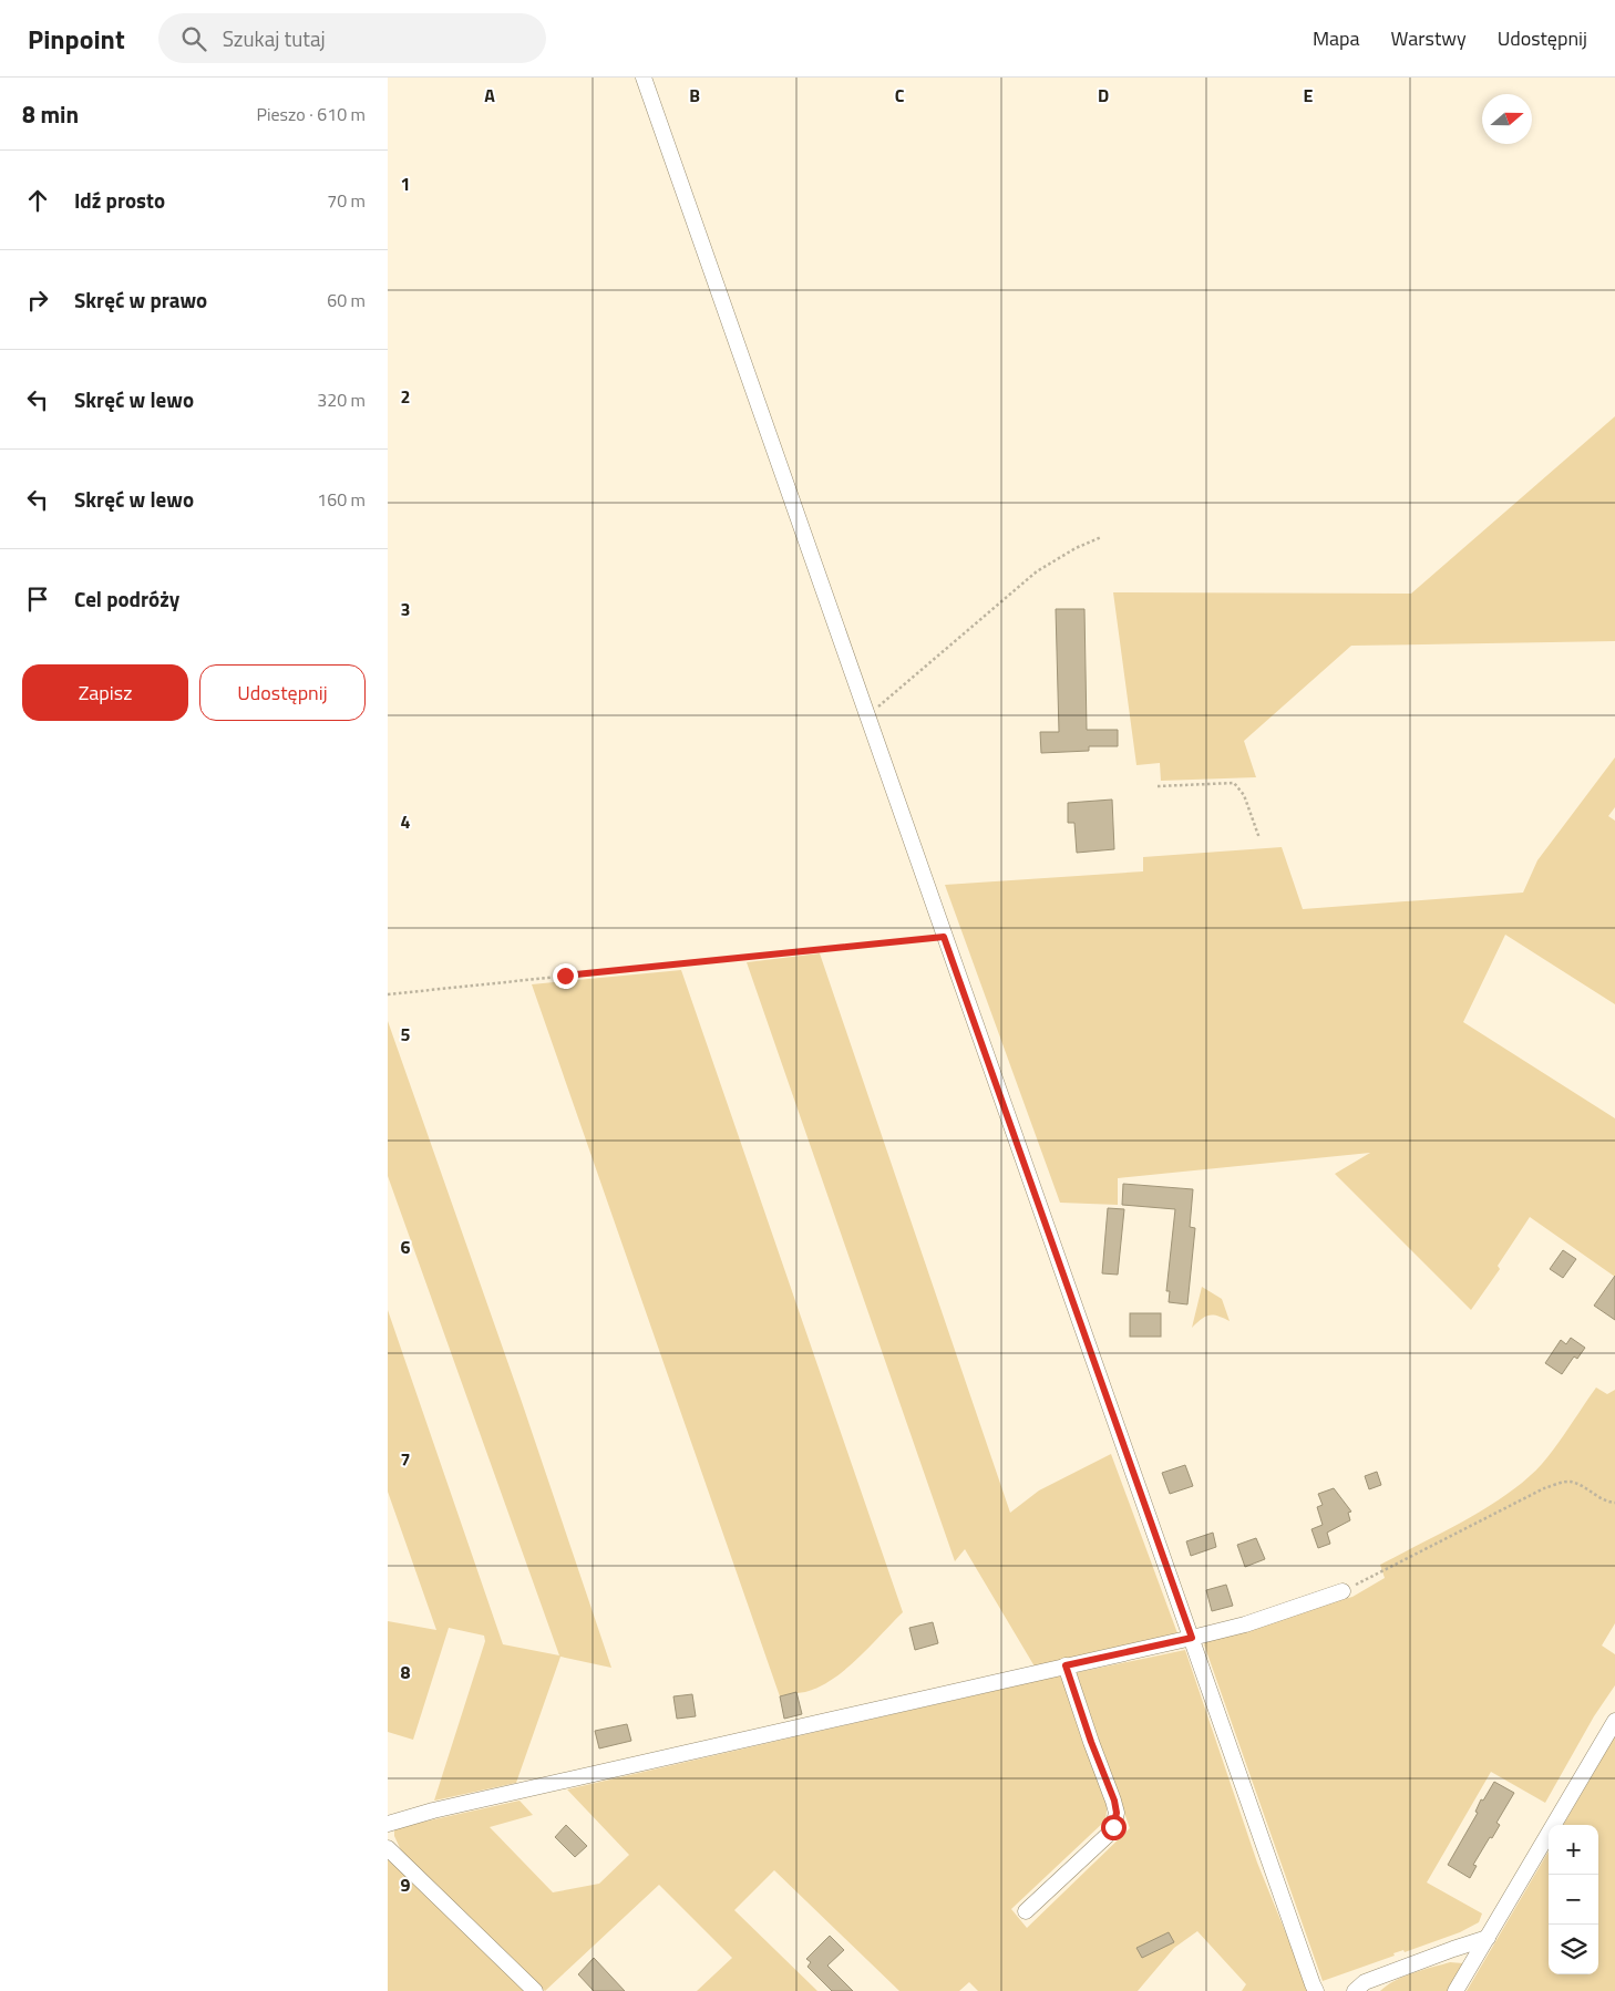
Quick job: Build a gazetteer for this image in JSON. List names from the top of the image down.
{
  "north": "right",
  "page": {
    "header": "Pinpoint",
    "search": "Szukaj tutaj",
    "nav": ["Mapa", "Warstwy", "Udostępnij"],
    "heading": ["8 min", "Pieszo · 610 m"],
    "list": [
      ["Idź prosto", "70 m"],
      ["Skręć w prawo", "60 m"],
      ["Skręć w lewo", "320 m"],
      ["Skręć w lewo", "160 m"],
      "Cel podróży"
    ],
    "buttons": ["Zapisz", "Udostępnij"],
    "map_buttons": ["+", "−"]
  },
  "grid": {
    "columns": [
      "A",
      "B",
      "C",
      "D",
      "E"
    ],
    "rows": [
      "1",
      "2",
      "3",
      "4",
      "5",
      "6",
      "7",
      "8",
      "9"
    ]
  }
}
